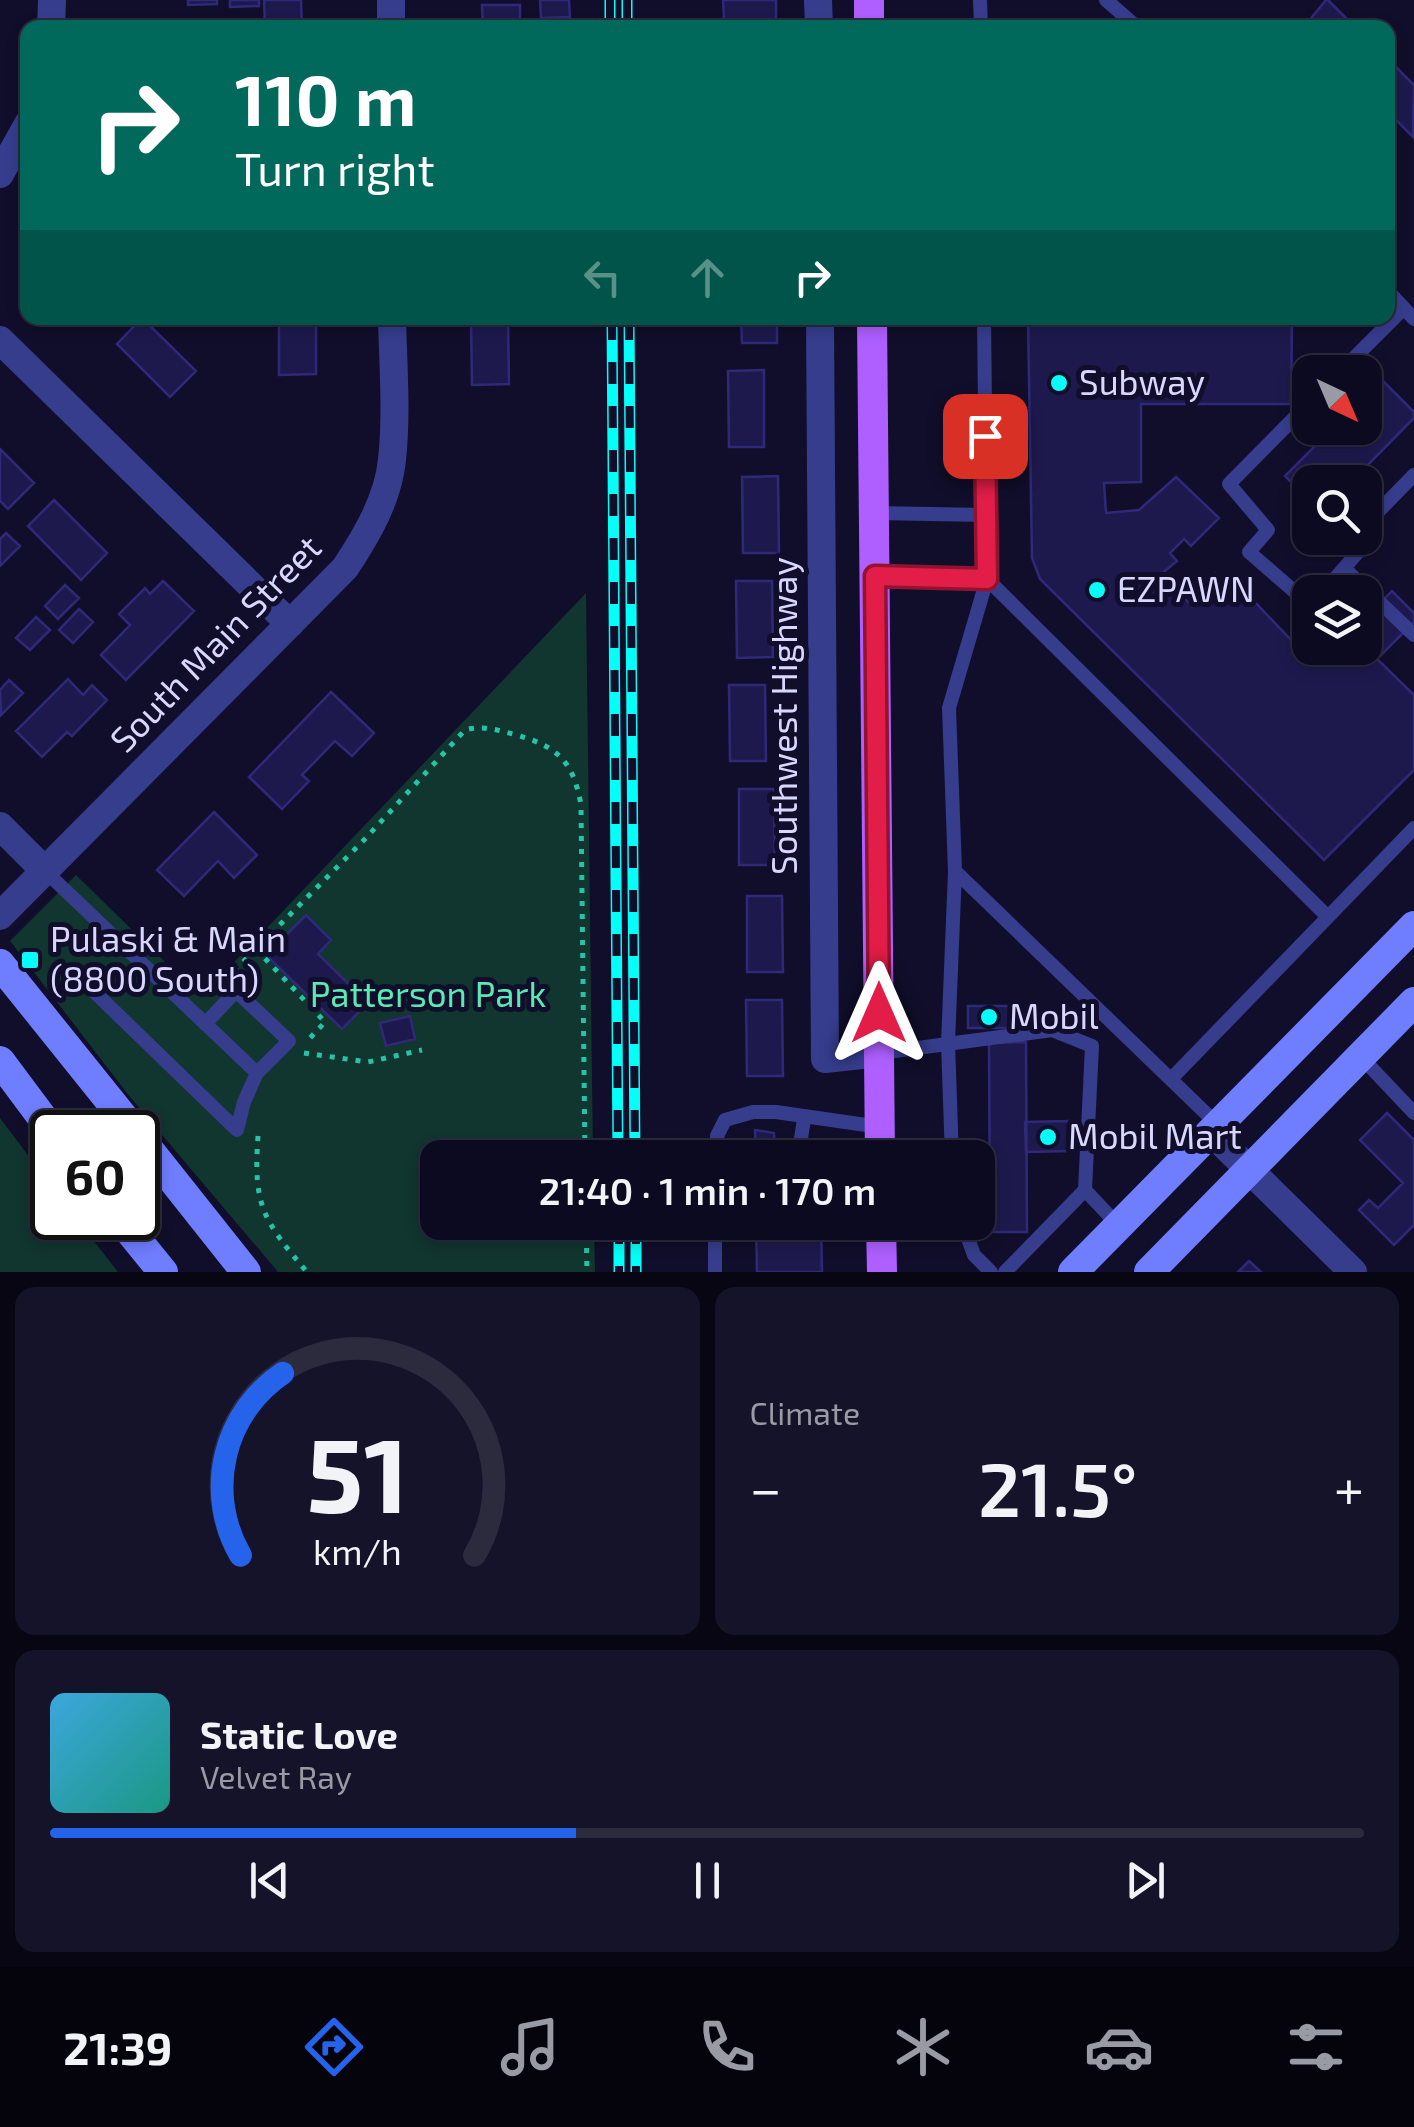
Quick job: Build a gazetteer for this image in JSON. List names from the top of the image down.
{
  "streets": {
    "street": ["South Main Street", "Southwest Highway"]
  },
  "parks": ["Patterson Park"],
  "places": {
    "other": [
      "Subway",
      "EZPAWN",
      "Mobil",
      "Mobil Mart"
    ],
    "transit": ["Pulaski & Main (8800 South)"]
  },
  "north": "bottom right",
  "page": {
    "turn": ["110 m", "Turn right"],
    "limit": "60",
    "trip": "21:40 · 1 min · 170 m",
    "tile": "Climate",
    "heat": ["−", "21.5°", "+"],
    "song": ["Static Love", "Velvet Ray"],
    "tabs": "21:39",
    "gauge": ["51", "km/h"]
  }
}
